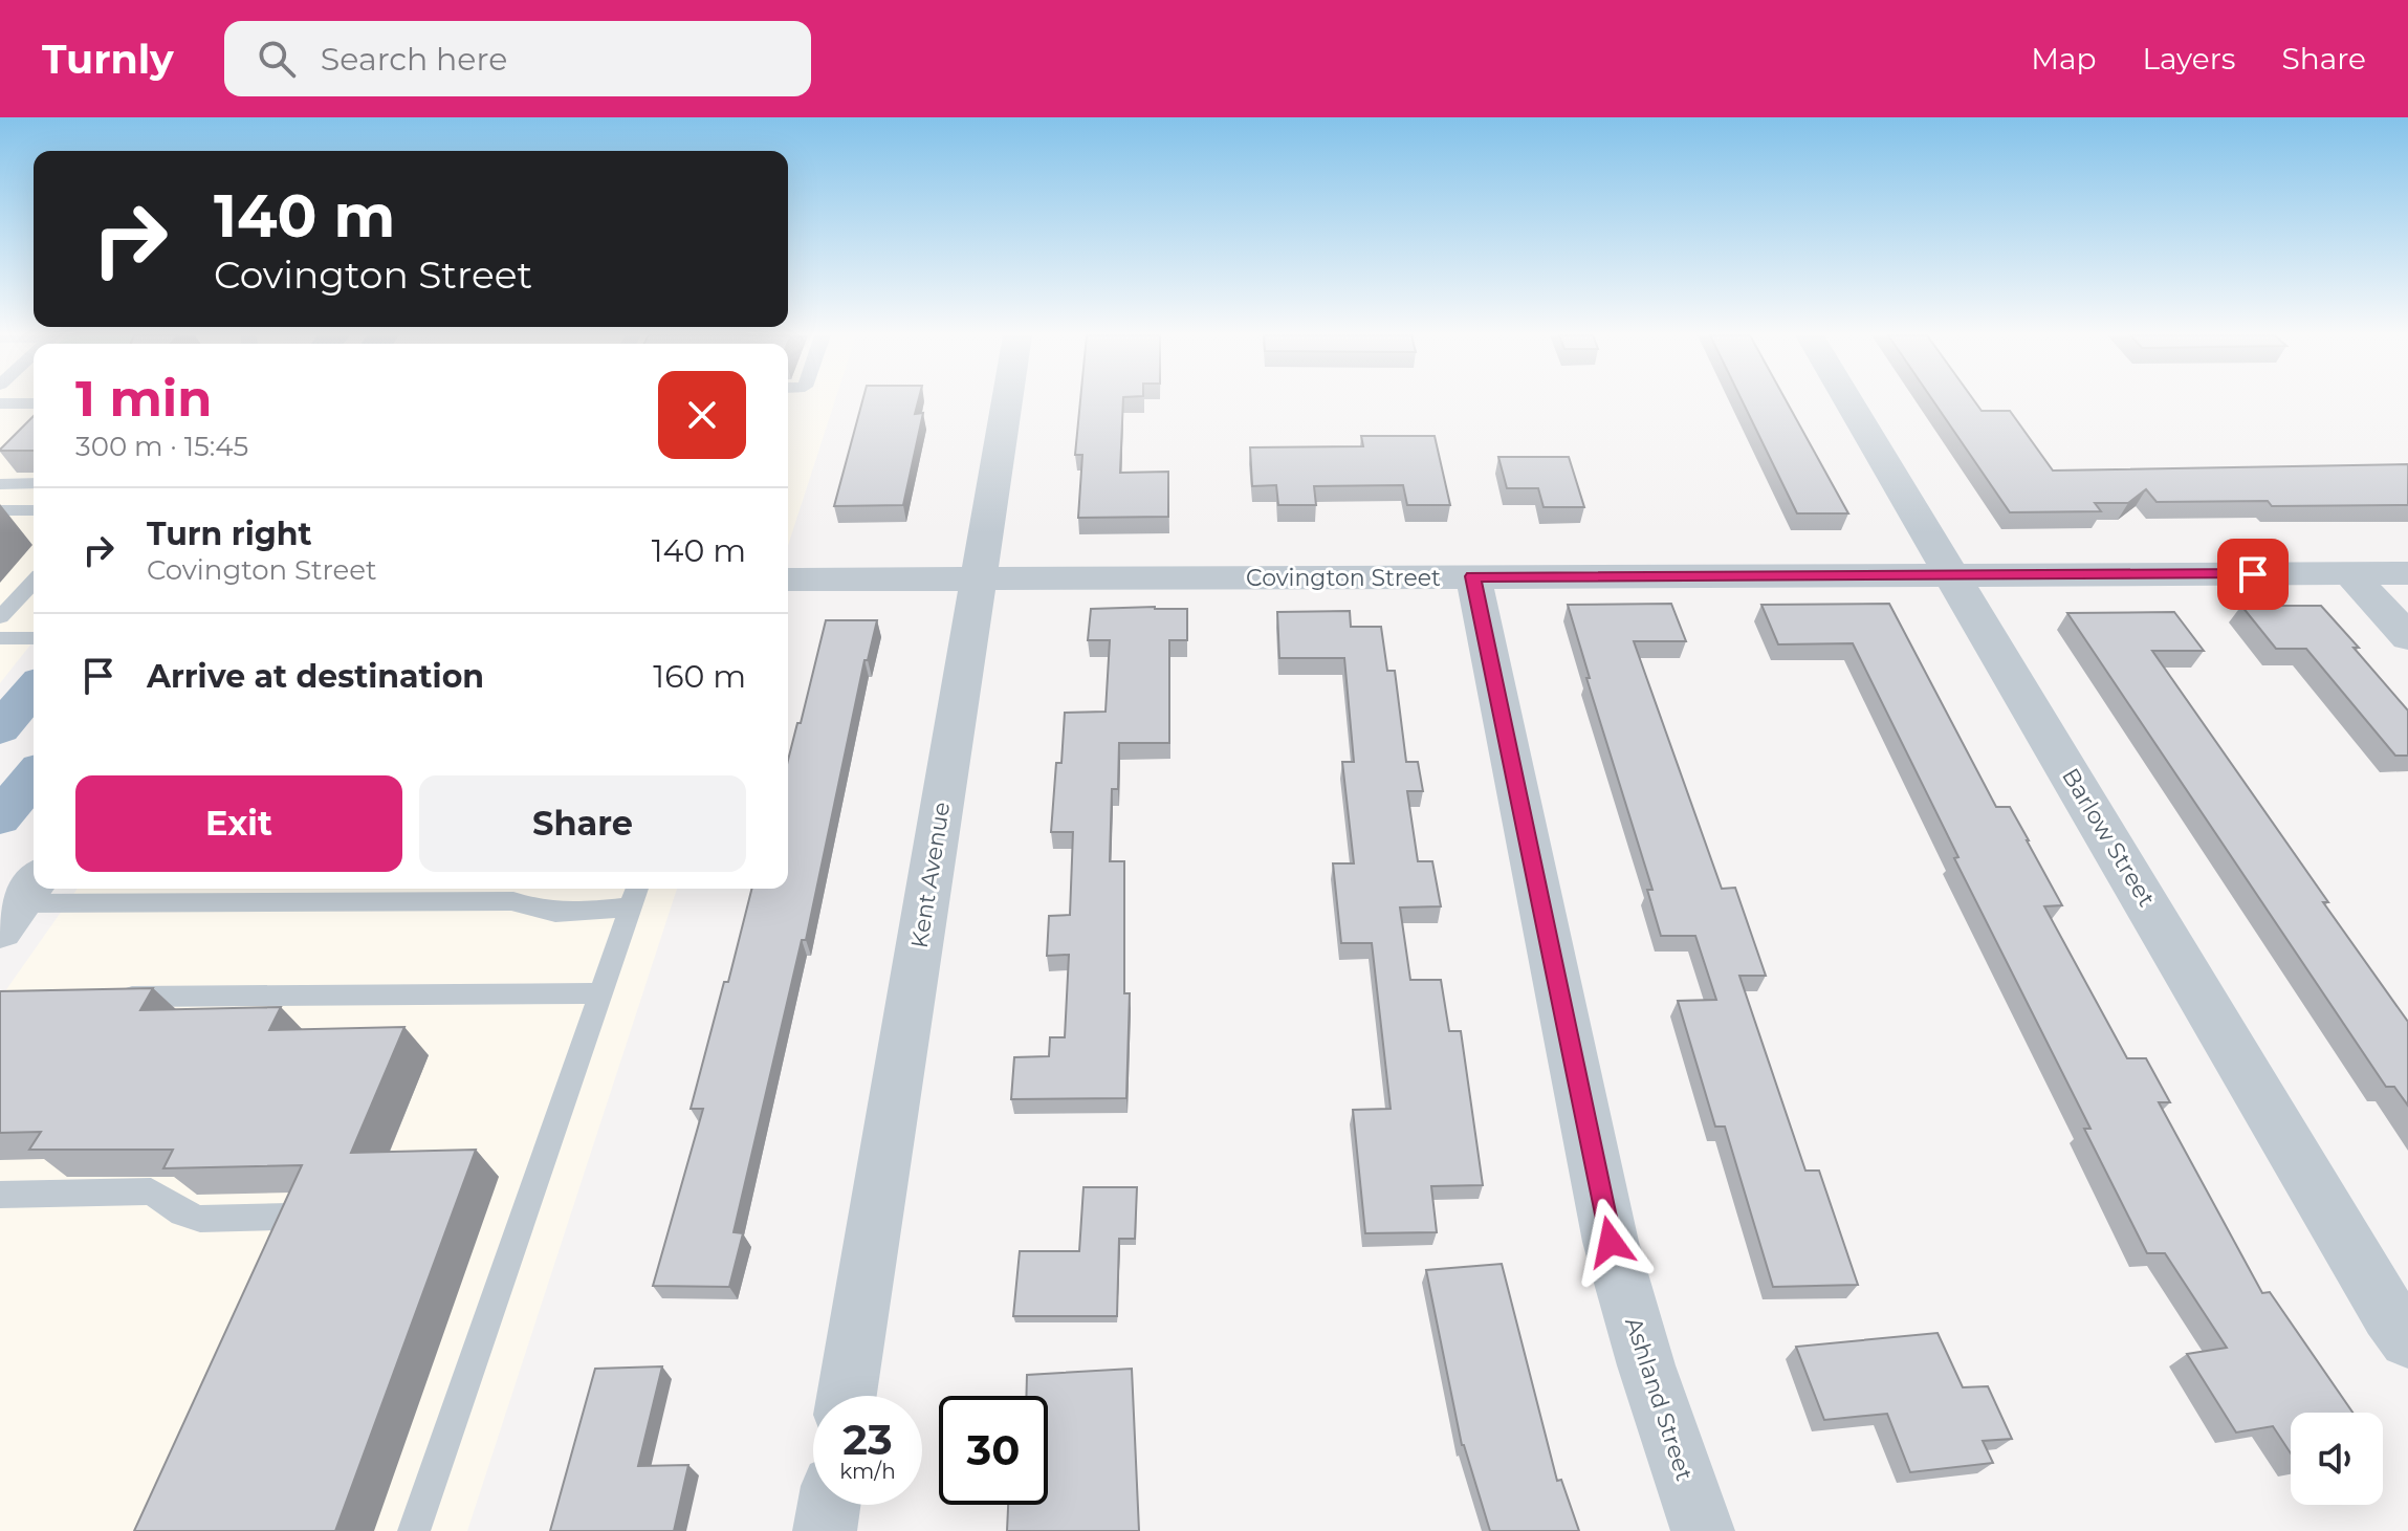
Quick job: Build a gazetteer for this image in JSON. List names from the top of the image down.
{
  "streets": {
    "street": [
      "Covington Street",
      "Barlow Street",
      "Kent Avenue",
      "Ashland Street"
    ]
  },
  "crossings": [
    ["Covington Street", "Barlow Street"],
    ["Covington Street", "Kent Avenue"],
    ["Covington Street", "Ashland Street"]
  ],
  "page": {
    "header": "Turnly",
    "search": "Search here",
    "nav": ["Map", "Layers", "Share"],
    "turn": ["140 m", "Covington Street"],
    "heading": ["1 min", "300 m · 15:45"],
    "list": [
      {
        "name": "Turn right",
        "note": "Covington Street",
        "value": "140 m"
      },
      {
        "name": "Arrive at destination",
        "value": "160 m"
      }
    ],
    "buttons": ["Exit", "Share"],
    "speed": "23 km/h",
    "limit": "30"
  }
}
